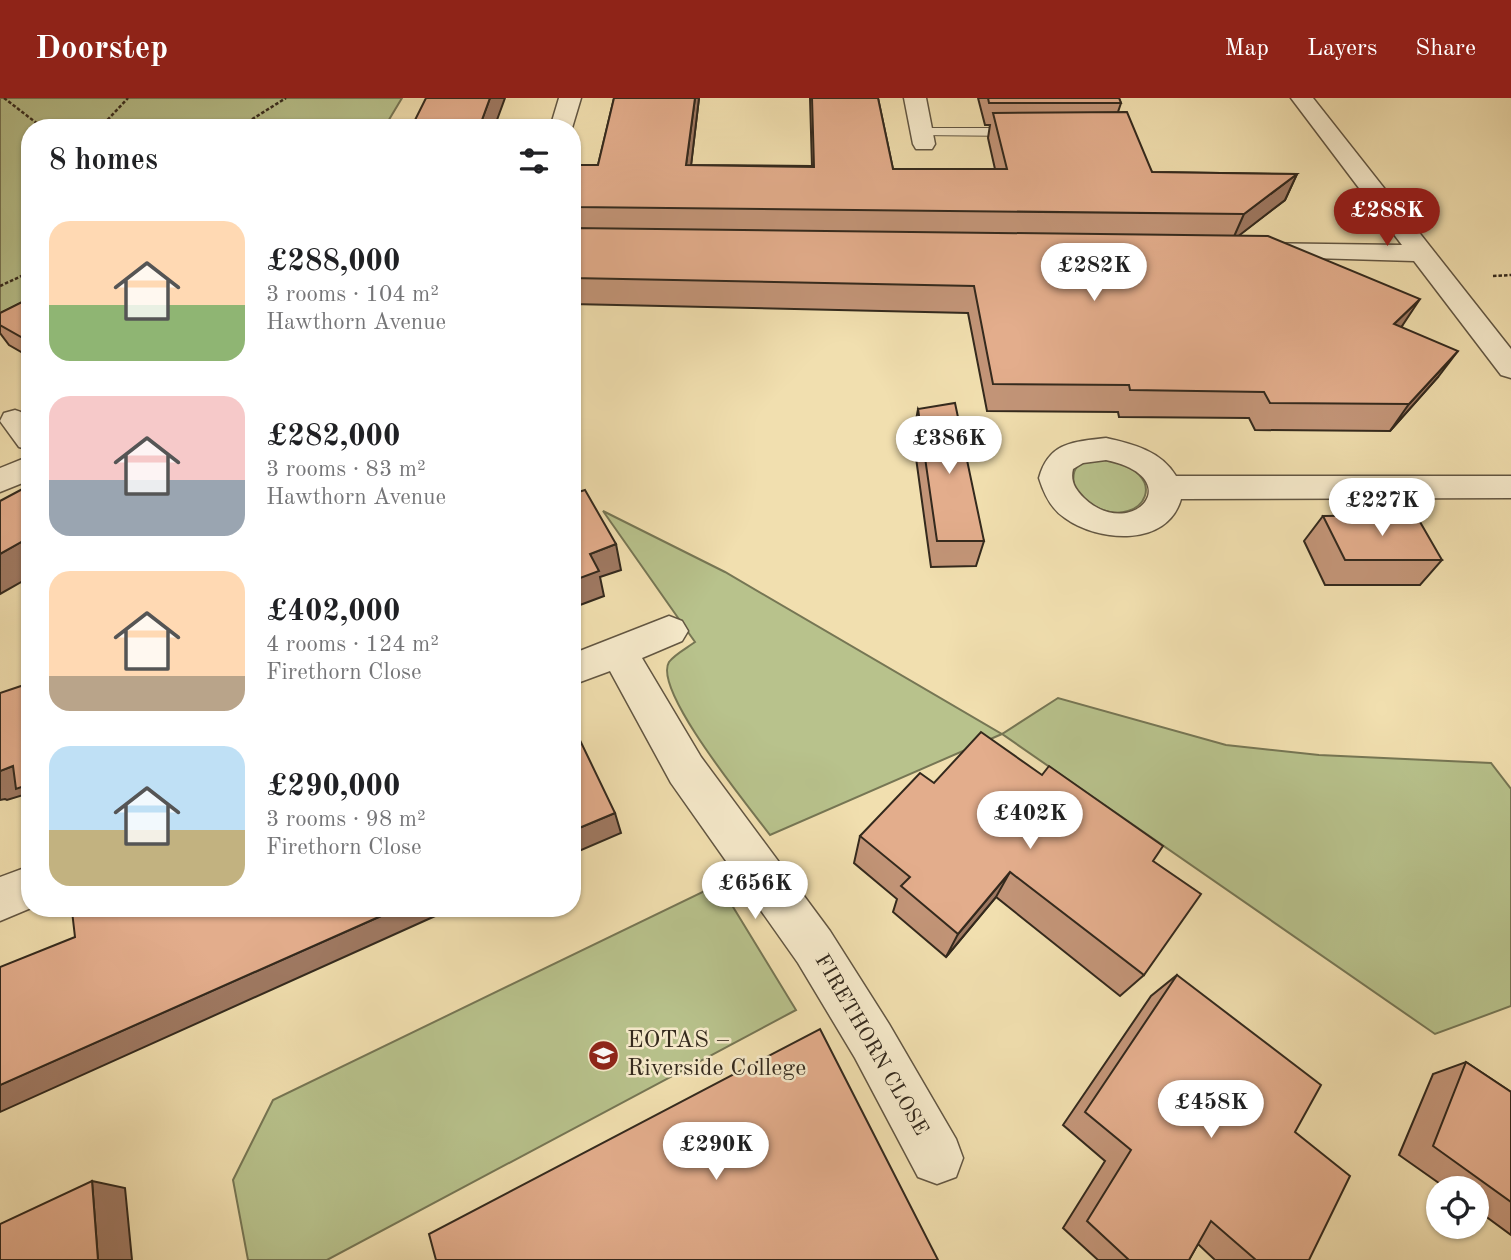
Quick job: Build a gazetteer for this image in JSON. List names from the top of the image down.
{
  "streets": {
    "street": ["FIRETHORN CLOSE"]
  },
  "places": {
    "school or university": ["EOTAS – Riverside College"]
  },
  "page": {
    "header": "Doorstep",
    "nav": ["Map", "Layers", "Share"],
    "heading": "8 homes",
    "price": [
      "£288K",
      "£282K",
      "£386K",
      "£227K",
      "£402K",
      "£656K",
      "£458K",
      "£290K"
    ],
    "list": [
      {
        "name": "£288,000",
        "note": "3 rooms · 104 m² · Hawthorn Avenue"
      },
      {
        "name": "£282,000",
        "note": "3 rooms · 83 m² · Hawthorn Avenue"
      },
      {
        "name": "£402,000",
        "note": "4 rooms · 124 m² · Firethorn Close"
      },
      {
        "name": "£290,000",
        "note": "3 rooms · 98 m² · Firethorn Close"
      }
    ]
  }
}
